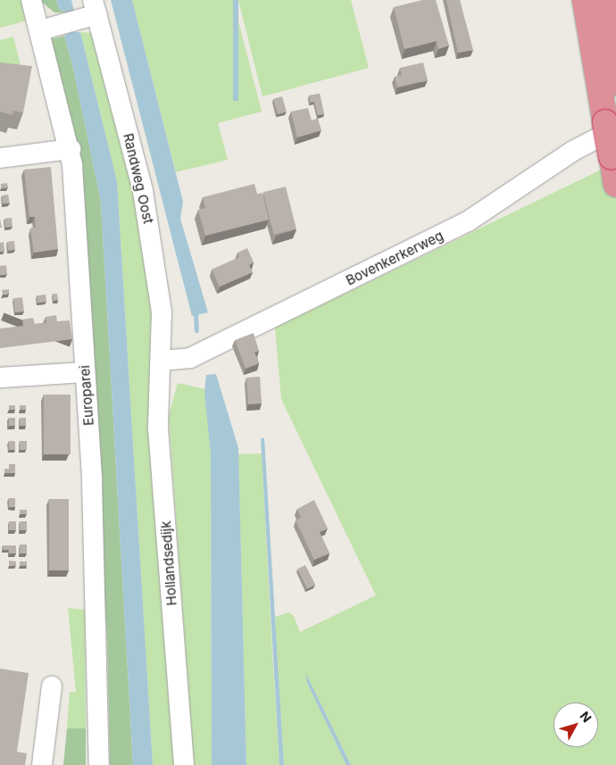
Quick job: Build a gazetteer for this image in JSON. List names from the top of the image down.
{
  "streets": {
    "street": [
      "Randweg Oost",
      "Bovenkerkerweg",
      "Europarei",
      "Hollandsedijk"
    ]
  },
  "crossings": [
    ["Randweg Oost", "Bovenkerkerweg"],
    ["Randweg Oost", "Hollandsedijk"],
    ["Bovenkerkerweg", "Hollandsedijk"]
  ],
  "north": "top right"
}
